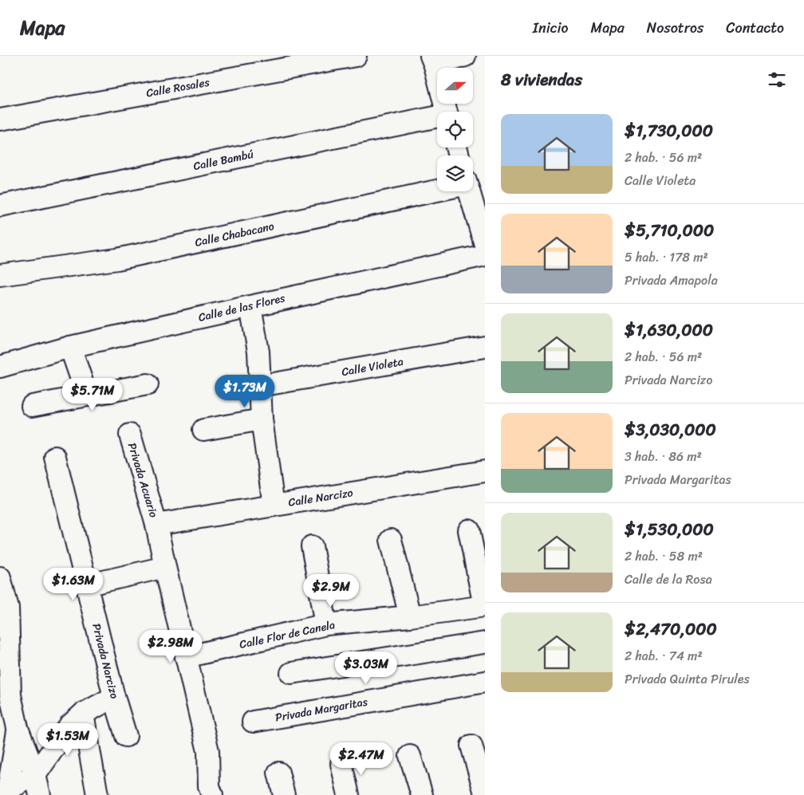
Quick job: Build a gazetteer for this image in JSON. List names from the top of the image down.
{
  "streets": {
    "street": [
      "Calle Rosales",
      "Calle Bambú",
      "Calle Chabacano",
      "Calle de las Flores",
      "Calle Violeta",
      "Privada Acuario",
      "Calle Narcizo",
      "Calle Flor de Canela",
      "Privada Narcizo",
      "Privada Margaritas"
    ]
  },
  "crossings": [
    ["Privada Acuario", "Calle Narcizo"]
  ],
  "north": "right",
  "page": {
    "header": "Mapa",
    "nav": [
      "Inicio",
      "Mapa",
      "Nosotros",
      "Contacto"
    ],
    "heading": "8 viviendas",
    "list": [
      {
        "name": "$1,730,000",
        "note": "2 hab. · 56 m² · Calle Violeta"
      },
      {
        "name": "$5,710,000",
        "note": "5 hab. · 178 m² · Privada Amapola"
      },
      {
        "name": "$1,630,000",
        "note": "2 hab. · 56 m² · Privada Narcizo"
      },
      {
        "name": "$3,030,000",
        "note": "3 hab. · 86 m² · Privada Margaritas"
      },
      {
        "name": "$1,530,000",
        "note": "2 hab. · 58 m² · Calle de la Rosa"
      },
      {
        "name": "$2,470,000",
        "note": "2 hab. · 74 m² · Privada Quinta Pirules"
      }
    ],
    "price": [
      "$1.73M",
      "$5.71M",
      "$1.63M",
      "$2.9M",
      "$2.98M",
      "$3.03M",
      "$1.53M",
      "$2.47M"
    ]
  }
}
